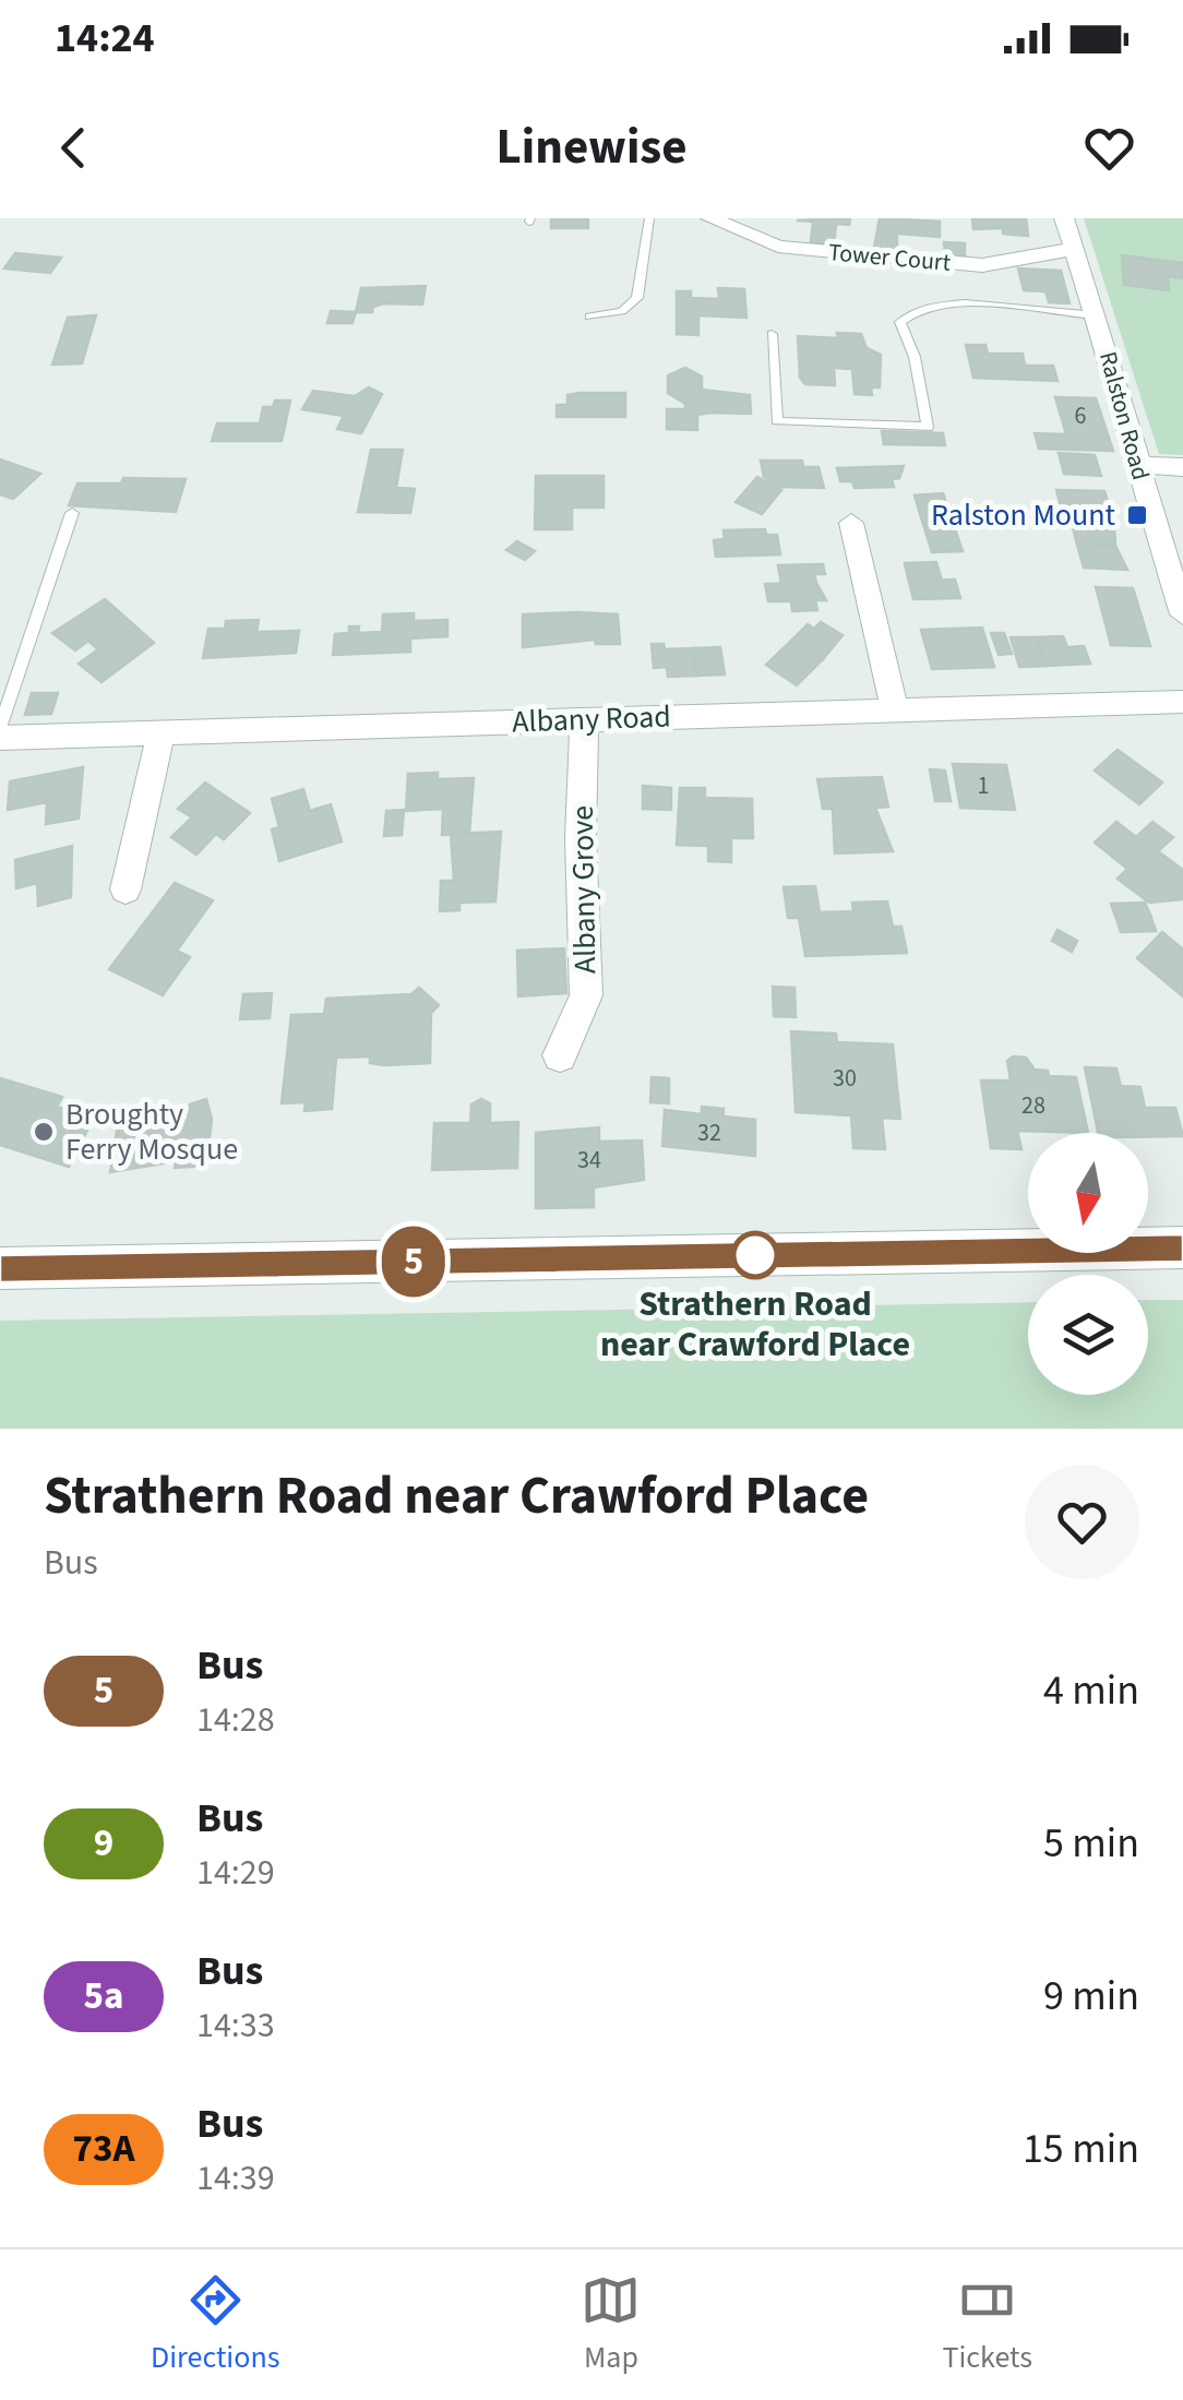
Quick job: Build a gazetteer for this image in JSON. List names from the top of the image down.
{
  "streets": {
    "street": [
      "Tower Court",
      "Ralston Road",
      "Albany Road",
      "Albany Grove"
    ]
  },
  "crossings": [
    ["Tower Court", "Ralston Road"],
    ["Albany Road", "Albany Grove"]
  ],
  "places": {
    "transit": ["Ralston Mount"],
    "other": ["Broughty Ferry Mosque", "Strathern Road near Crawford Place"]
  },
  "lines": ["bus line 5"],
  "house_numbers": [
    "6",
    "1",
    "30",
    "28",
    "32",
    "34"
  ],
  "north": "bottom",
  "page": {
    "status": "14:24",
    "header": "Linewise",
    "on_map": "5",
    "heading": ["Strathern Road near Crawford Place", "Bus"],
    "list": [
      {
        "mark": "5",
        "name": "Bus",
        "note": "14:28",
        "value": "4 min"
      },
      {
        "mark": "9",
        "name": "Bus",
        "note": "14:29",
        "value": "5 min"
      },
      {
        "mark": "5a",
        "name": "Bus",
        "note": "14:33",
        "value": "9 min"
      },
      {
        "mark": "73A",
        "name": "Bus",
        "note": "14:39",
        "value": "15 min"
      }
    ],
    "tabs": ["Directions", "Map", "Tickets"]
  }
}
